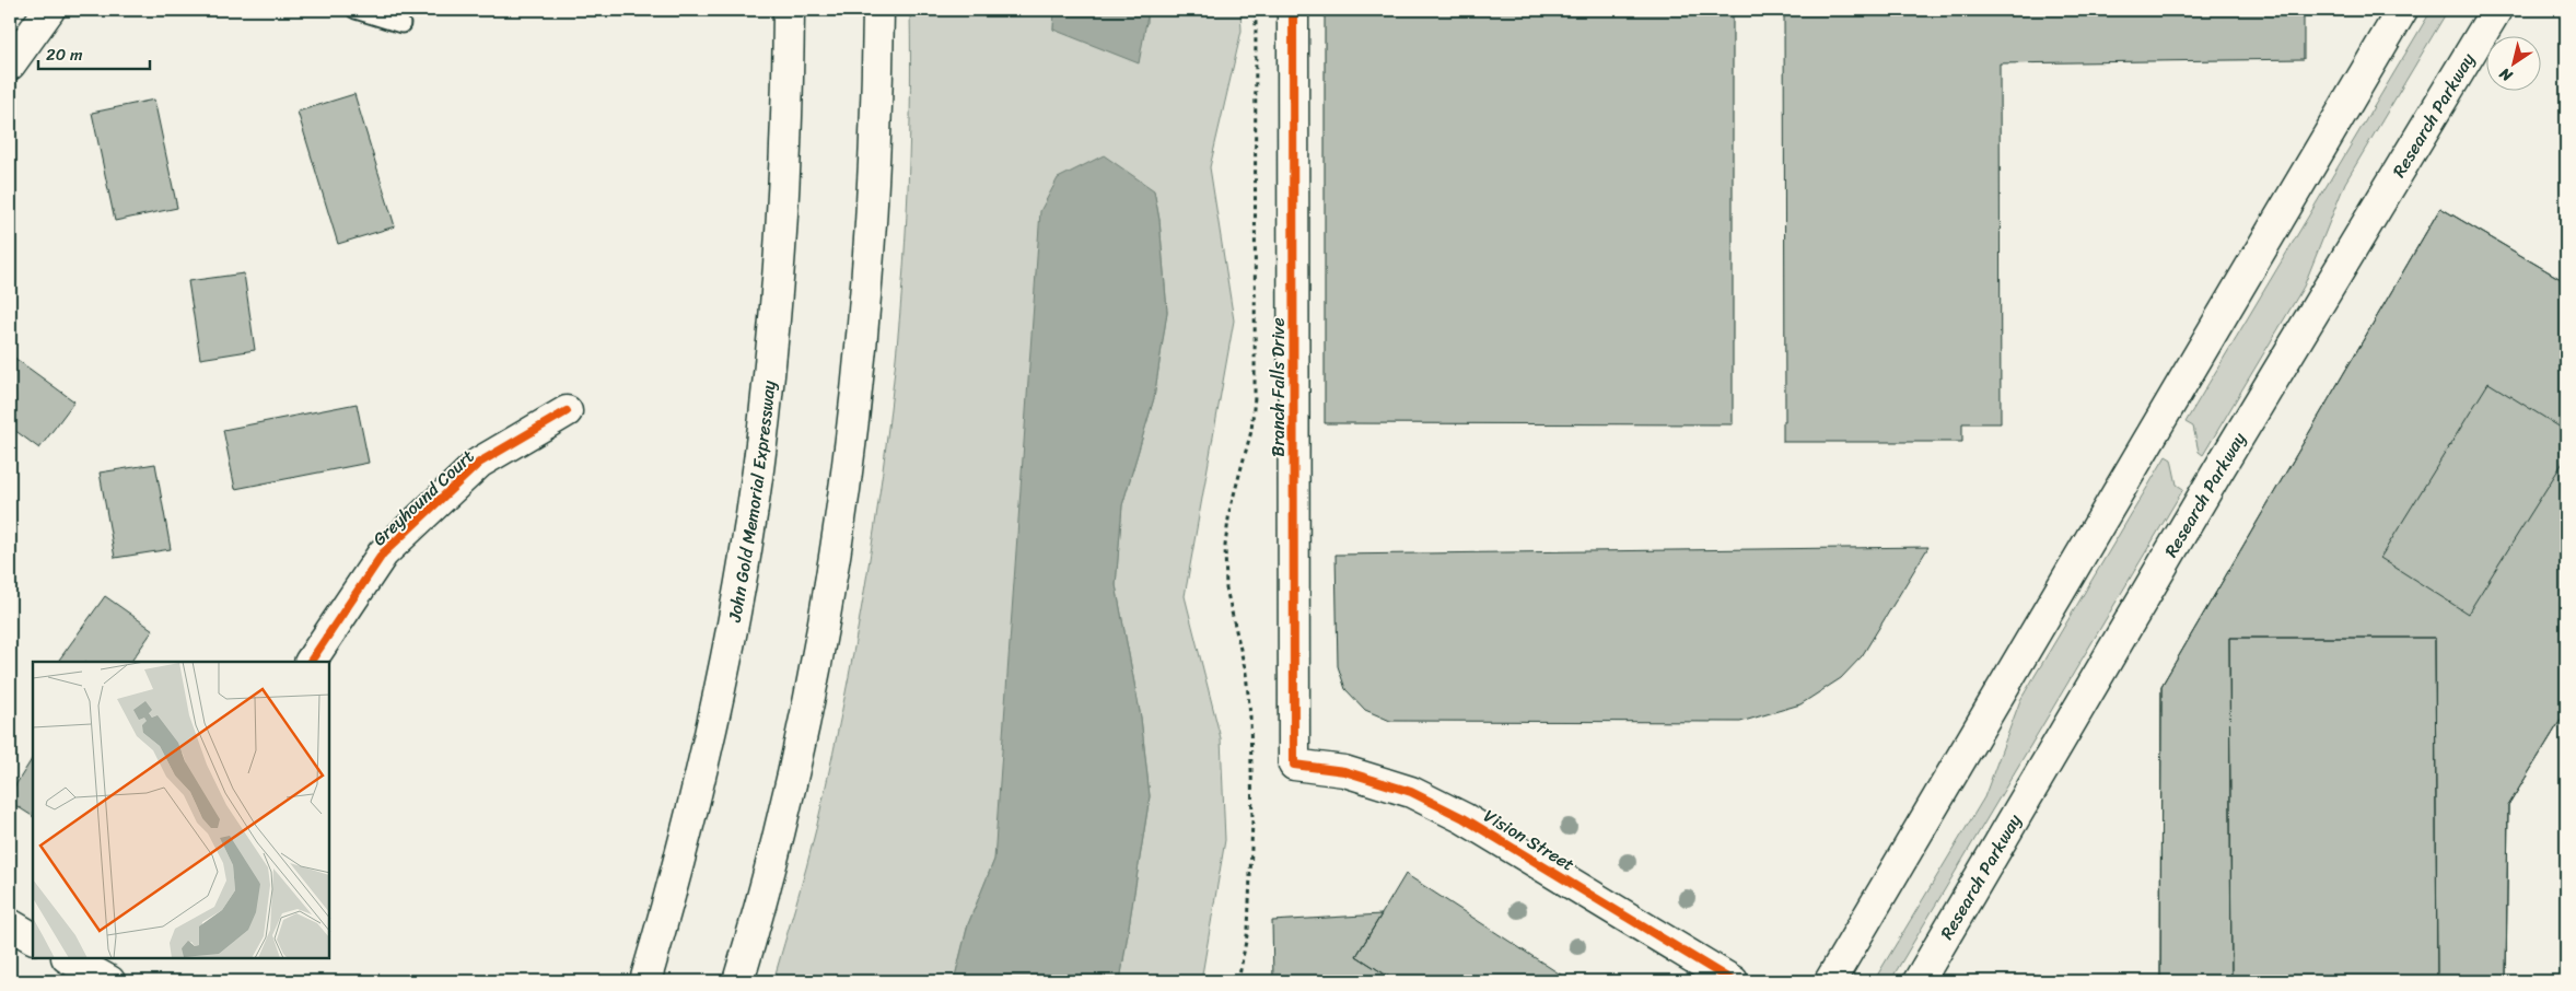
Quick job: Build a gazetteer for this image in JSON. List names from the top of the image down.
{
  "streets": {
    "main road": [
      "Research Parkway",
      "Branch Falls Drive",
      "Greyhound Court",
      "John Gold Memorial Expressway",
      "Vision Street"
    ]
  },
  "crossings": [
    ["Branch Falls Drive", "Vision Street"]
  ],
  "scale_bar": "20 m",
  "north": "bottom left"
}
